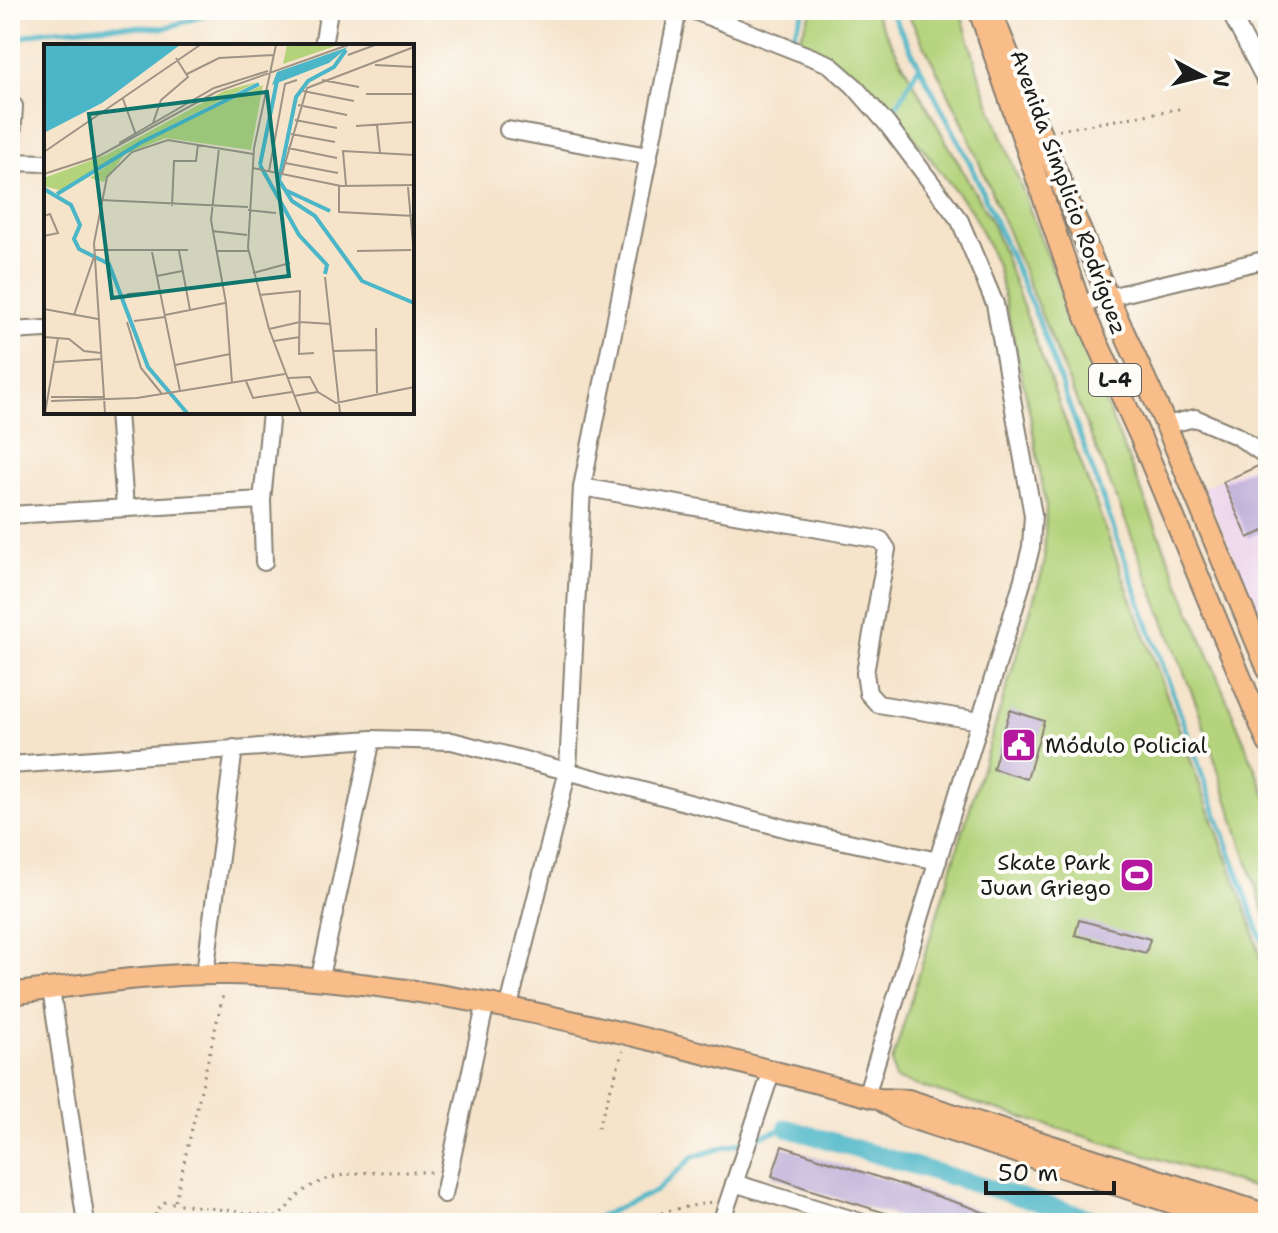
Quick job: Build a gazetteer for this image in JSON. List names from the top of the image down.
{
  "streets": {
    "main road": ["Avenida Simplicio Rodríguez", "L-4"]
  },
  "places": {
    "public building": ["Módulo Policial"],
    "sports": ["Skate Park Juan Griego"]
  },
  "scale_bar": "50 m",
  "north": "right"
}
